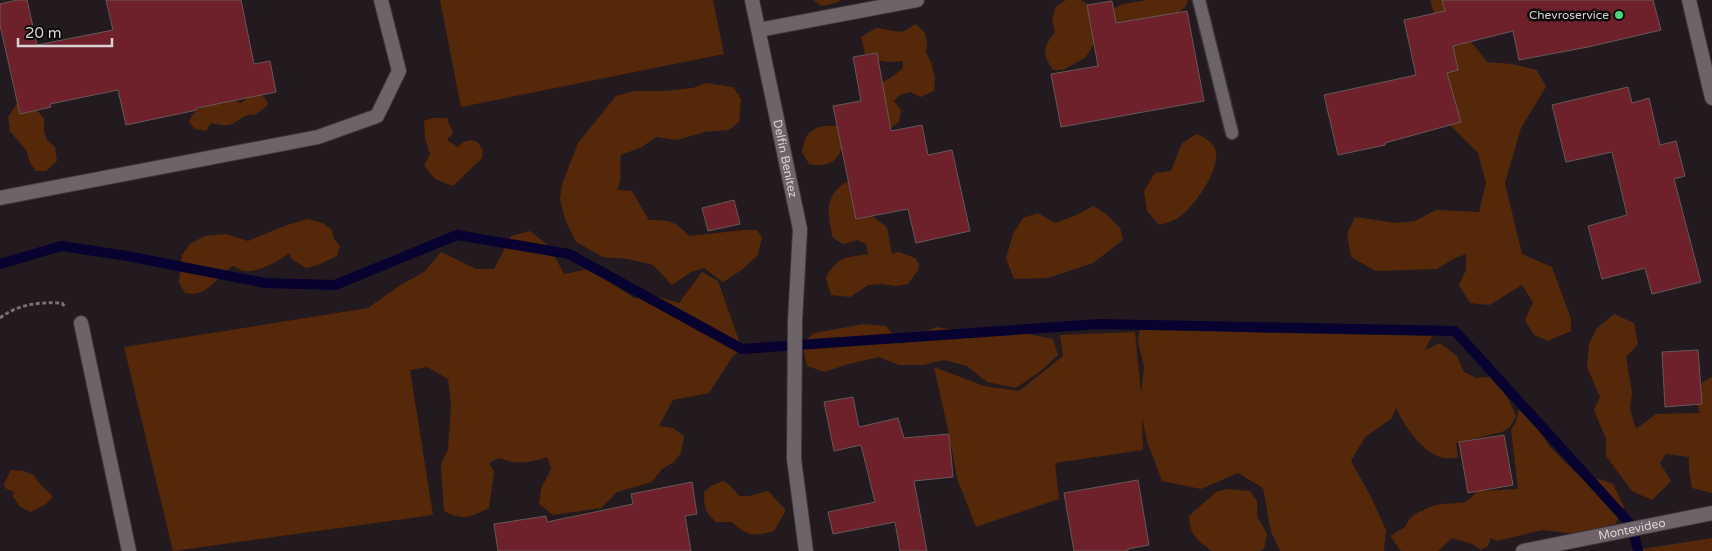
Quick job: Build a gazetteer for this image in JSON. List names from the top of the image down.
{
  "streets": {
    "street": ["Delfín Benítez", "Montevideo"]
  },
  "places": ["Chevroservice"],
  "scale_bar": "20 m"
}
